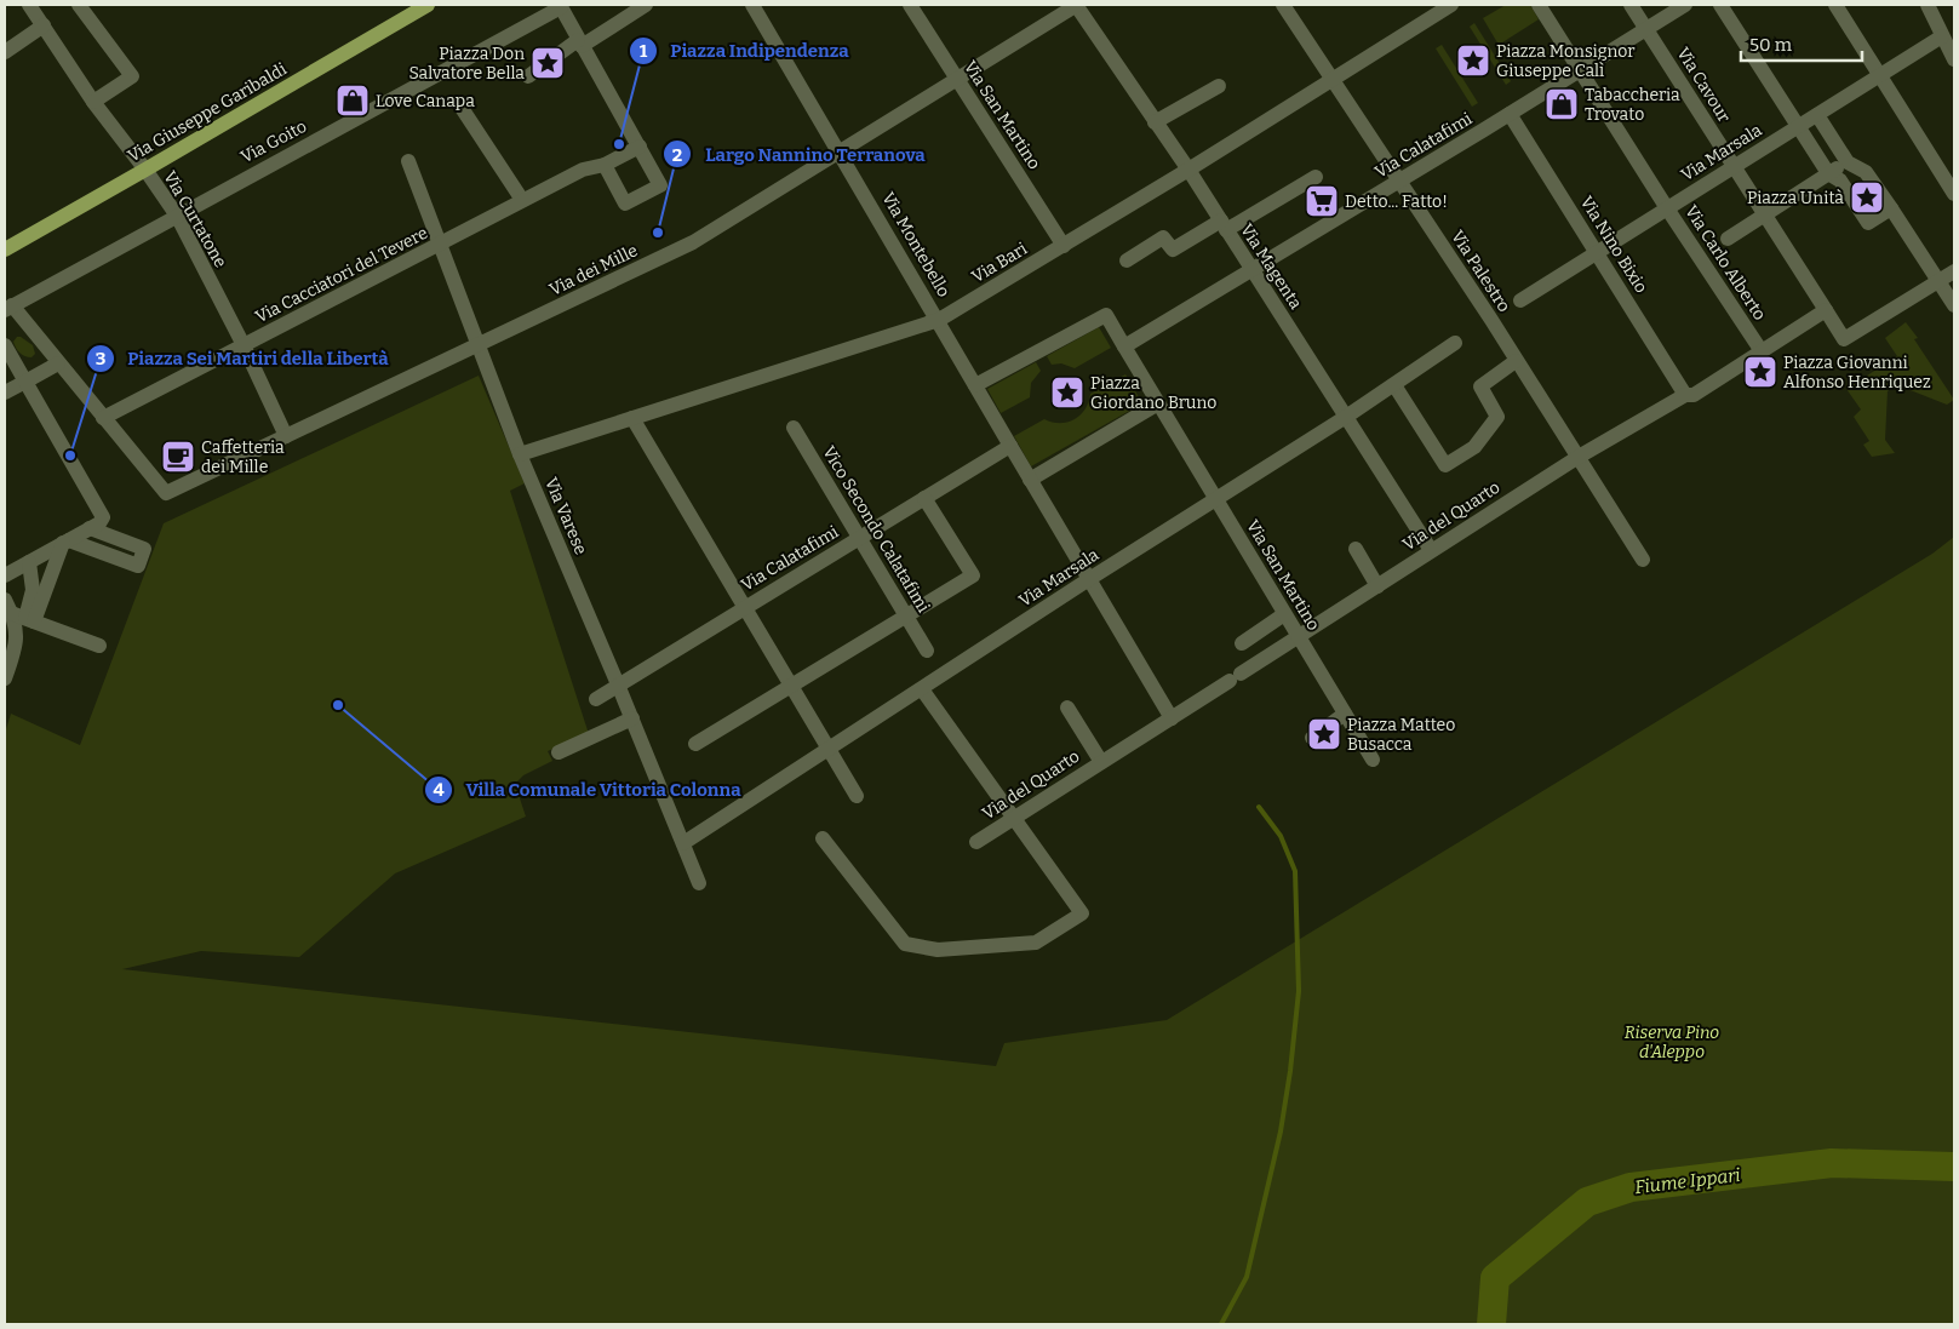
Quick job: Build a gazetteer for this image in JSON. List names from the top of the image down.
{
  "streets": {
    "main road": ["Via Giuseppe Garibaldi"],
    "street": [
      "Via Cavour",
      "Via San Martino",
      "Via Goito",
      "Via Calatafimi",
      "Via Marsala",
      "Via Curtatone",
      "Via Montebello",
      "Via Nino Bixio",
      "Via Bari",
      "Via Carlo Alberto",
      "Via Magenta",
      "Via dei Mille",
      "Via Palestro",
      "Via Cacciatori del Tevere",
      "Via Varese",
      "Via del Quarto",
      "Vico Secondo Calatafimi"
    ]
  },
  "crossings": [
    ["Via Cavour", "Via Calatafimi"],
    ["Via Cavour", "Via Marsala"],
    ["Via Cavour", "Via del Quarto"],
    ["Via Giuseppe Garibaldi", "Via Curtatone"],
    ["Via San Martino", "Via Calatafimi"],
    ["Via San Martino", "Via Marsala"],
    ["Via San Martino", "Via Montebello"],
    ["Via San Martino", "Via Bari"],
    ["Via San Martino", "Via dei Mille"],
    ["Via San Martino", "Via del Quarto"],
    ["Via Goito", "Via Curtatone"],
    ["Via Calatafimi", "Via Montebello"],
    ["Via Calatafimi", "Via Nino Bixio"],
    ["Via Calatafimi", "Via Carlo Alberto"],
    ["Via Calatafimi", "Via Magenta"],
    ["Via Calatafimi", "Via Palestro"],
    ["Via Calatafimi", "Via Varese"],
    ["Via Calatafimi", "Vico Secondo Calatafimi"],
    ["Via Marsala", "Via Nino Bixio"],
    ["Via Marsala", "Via Carlo Alberto"],
    ["Via Marsala", "Via Magenta"],
    ["Via Marsala", "Via Varese"],
    ["Via Curtatone", "Via dei Mille"],
    ["Via Curtatone", "Via Cacciatori del Tevere"],
    ["Via Montebello", "Via Bari"],
    ["Via Montebello", "Via dei Mille"],
    ["Via Nino Bixio", "Via del Quarto"],
    ["Via Bari", "Via Magenta"],
    ["Via Bari", "Via Palestro"],
    ["Via Bari", "Via Varese"],
    ["Via Carlo Alberto", "Via del Quarto"],
    ["Via Magenta", "Via dei Mille"],
    ["Via Magenta", "Via del Quarto"],
    ["Via dei Mille", "Via Cacciatori del Tevere"],
    ["Via dei Mille", "Via Varese"],
    ["Via Palestro", "Via del Quarto"],
    ["Via Cacciatori del Tevere", "Via Varese"]
  ],
  "water": ["Fiume Ippari"],
  "parks": ["Riserva Pino d'Aleppo"],
  "places": {
    "place": [
      "Piazza Monsignor Giuseppe Calì",
      "Piazza Don Salvatore Bella",
      "Piazza Unità",
      "Piazza Giovanni Alfonso Henriquez",
      "Piazza Giordano Bruno",
      "Piazza Matteo Busacca"
    ],
    "shop": ["Love Canapa", "Tabaccheria Trovato"],
    "other": [
      "Piazza Indipendenza",
      "Largo Nannino Terranova",
      "Piazza Sei Martiri della Libertà",
      "Villa Comunale Vittoria Colonna"
    ],
    "supermarket": ["Detto... Fatto!"],
    "cafe": ["Caffetteria dei Mille"]
  },
  "scale_bar": "50 m"
}
